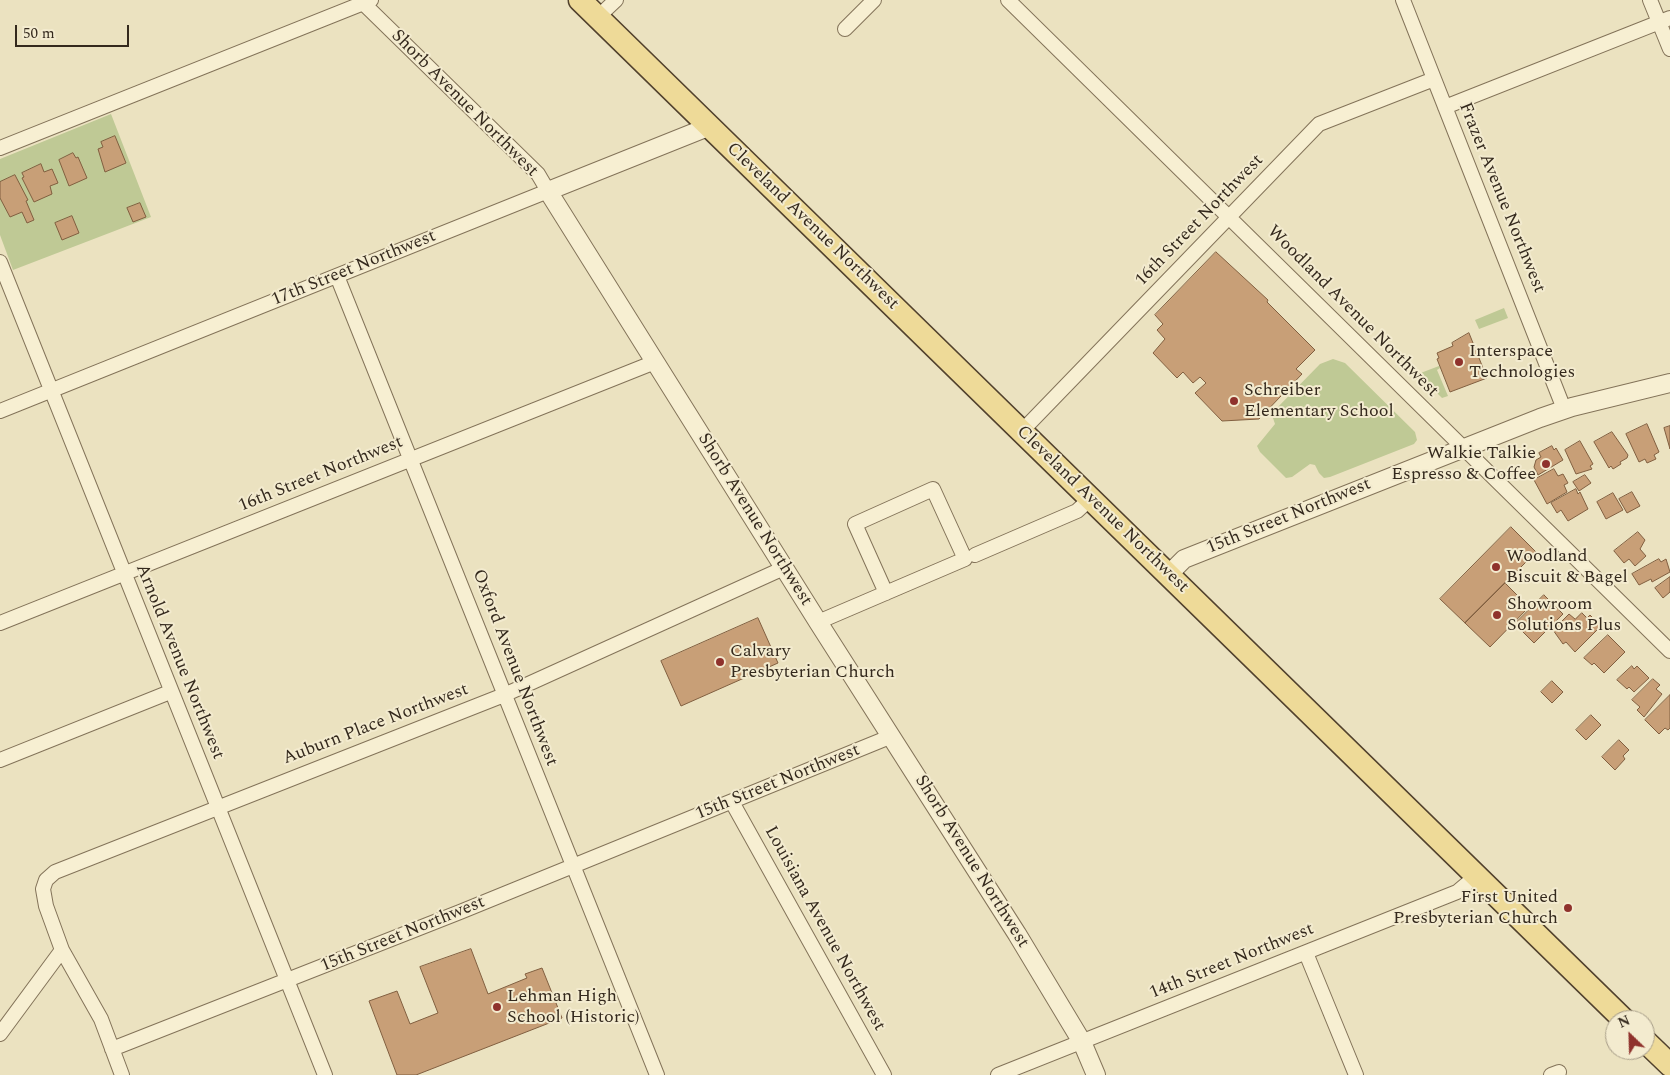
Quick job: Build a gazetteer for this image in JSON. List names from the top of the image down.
{
  "streets": {
    "main road": ["Cleveland Avenue Northwest"],
    "street": [
      "Shorb Avenue Northwest",
      "Frazer Avenue Northwest",
      "16th Street Northwest",
      "17th Street Northwest",
      "Woodland Avenue Northwest",
      "15th Street Northwest",
      "Arnold Avenue Northwest",
      "Oxford Avenue Northwest",
      "Auburn Place Northwest",
      "Louisiana Avenue Northwest",
      "14th Street Northwest"
    ]
  },
  "crossings": [
    ["Shorb Avenue Northwest", "16th Street Northwest"],
    ["Shorb Avenue Northwest", "17th Street Northwest"],
    ["Shorb Avenue Northwest", "15th Street Northwest"],
    ["Shorb Avenue Northwest", "Auburn Place Northwest"],
    ["Shorb Avenue Northwest", "14th Street Northwest"],
    ["Frazer Avenue Northwest", "16th Street Northwest"],
    ["Frazer Avenue Northwest", "15th Street Northwest"],
    ["16th Street Northwest", "Cleveland Avenue Northwest"],
    ["16th Street Northwest", "Woodland Avenue Northwest"],
    ["16th Street Northwest", "Arnold Avenue Northwest"],
    ["16th Street Northwest", "Oxford Avenue Northwest"],
    ["Cleveland Avenue Northwest", "17th Street Northwest"],
    ["Cleveland Avenue Northwest", "15th Street Northwest"],
    ["Cleveland Avenue Northwest", "14th Street Northwest"],
    ["17th Street Northwest", "Arnold Avenue Northwest"],
    ["17th Street Northwest", "Oxford Avenue Northwest"],
    ["Woodland Avenue Northwest", "15th Street Northwest"],
    ["15th Street Northwest", "Arnold Avenue Northwest"],
    ["15th Street Northwest", "Oxford Avenue Northwest"],
    ["15th Street Northwest", "Louisiana Avenue Northwest"],
    ["Arnold Avenue Northwest", "Auburn Place Northwest"],
    ["Oxford Avenue Northwest", "Auburn Place Northwest"]
  ],
  "places": [
    "Interspace Technologies",
    "Schreiber Elementary School",
    "Walkie Talkie Espresso & Coffee",
    "Woodland Biscuit & Bagel",
    "Showroom Solutions Plus",
    "Calvary Presbyterian Church",
    "First United Presbyterian Church",
    "Lehman High School (Historic)"
  ],
  "scale_bar": "50 m",
  "north": "top left"
}
